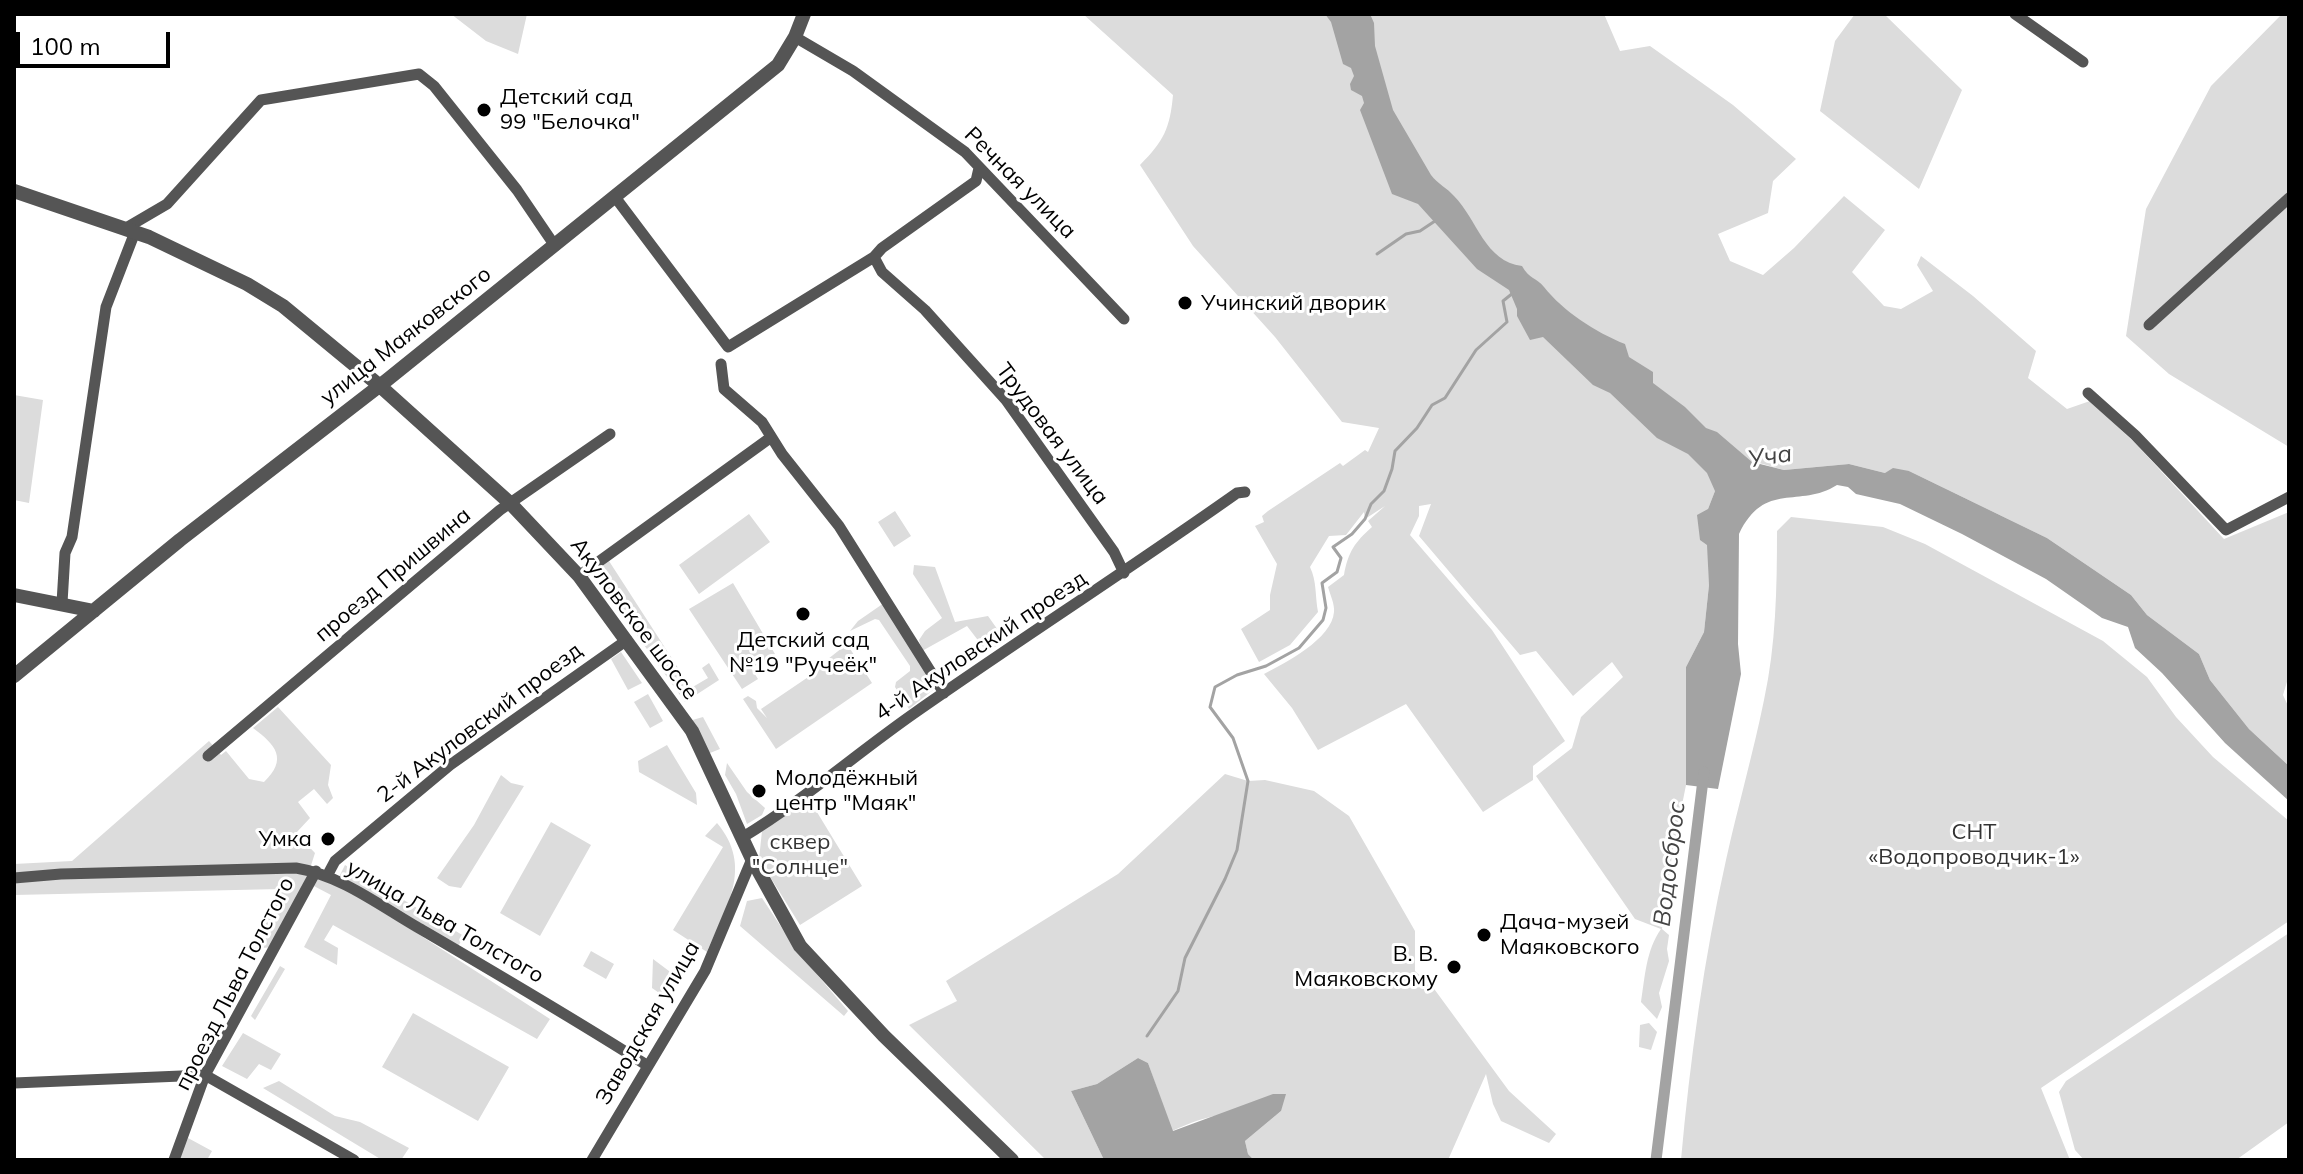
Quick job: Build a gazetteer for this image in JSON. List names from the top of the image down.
{
  "streets": {
    "street": [
      "Речная улица",
      "улица Маяковского",
      "Трудовая улица",
      "проезд Пришвина",
      "Акуловское шоссе",
      "4-й Акуловский проезд",
      "2-й Акуловский проезд",
      "улица Льва Толстого",
      "проезд Льва Толстого",
      "Заводская улица"
    ]
  },
  "crossings": [
    ["Речная улица", "улица Маяковского"],
    ["улица Маяковского", "Акуловское шоссе"],
    ["Трудовая улица", "4-й Акуловский проезд"],
    ["проезд Пришвина", "Акуловское шоссе"],
    ["Акуловское шоссе", "4-й Акуловский проезд"],
    ["Акуловское шоссе", "2-й Акуловский проезд"],
    ["Акуловское шоссе", "Заводская улица"],
    ["2-й Акуловский проезд", "улица Льва Толстого"],
    ["2-й Акуловский проезд", "проезд Льва Толстого"],
    ["улица Льва Толстого", "проезд Льва Толстого"],
    ["улица Льва Толстого", "Заводская улица"]
  ],
  "water": ["Уча", "Водосброс"],
  "parks": ["СНТ «Водопроводчик-1»", "сквер \"Солнце\""],
  "places": [
    "Детский сад 99 \"Белочка\"",
    "Учинский дворик",
    "Детский сад №19 \"Ручеёк\"",
    "Молодёжный центр \"Маяк\"",
    "Умка",
    "Дача-музей Маяковского",
    "В. В. Маяковскому"
  ],
  "scale_bar": "100 m"
}
